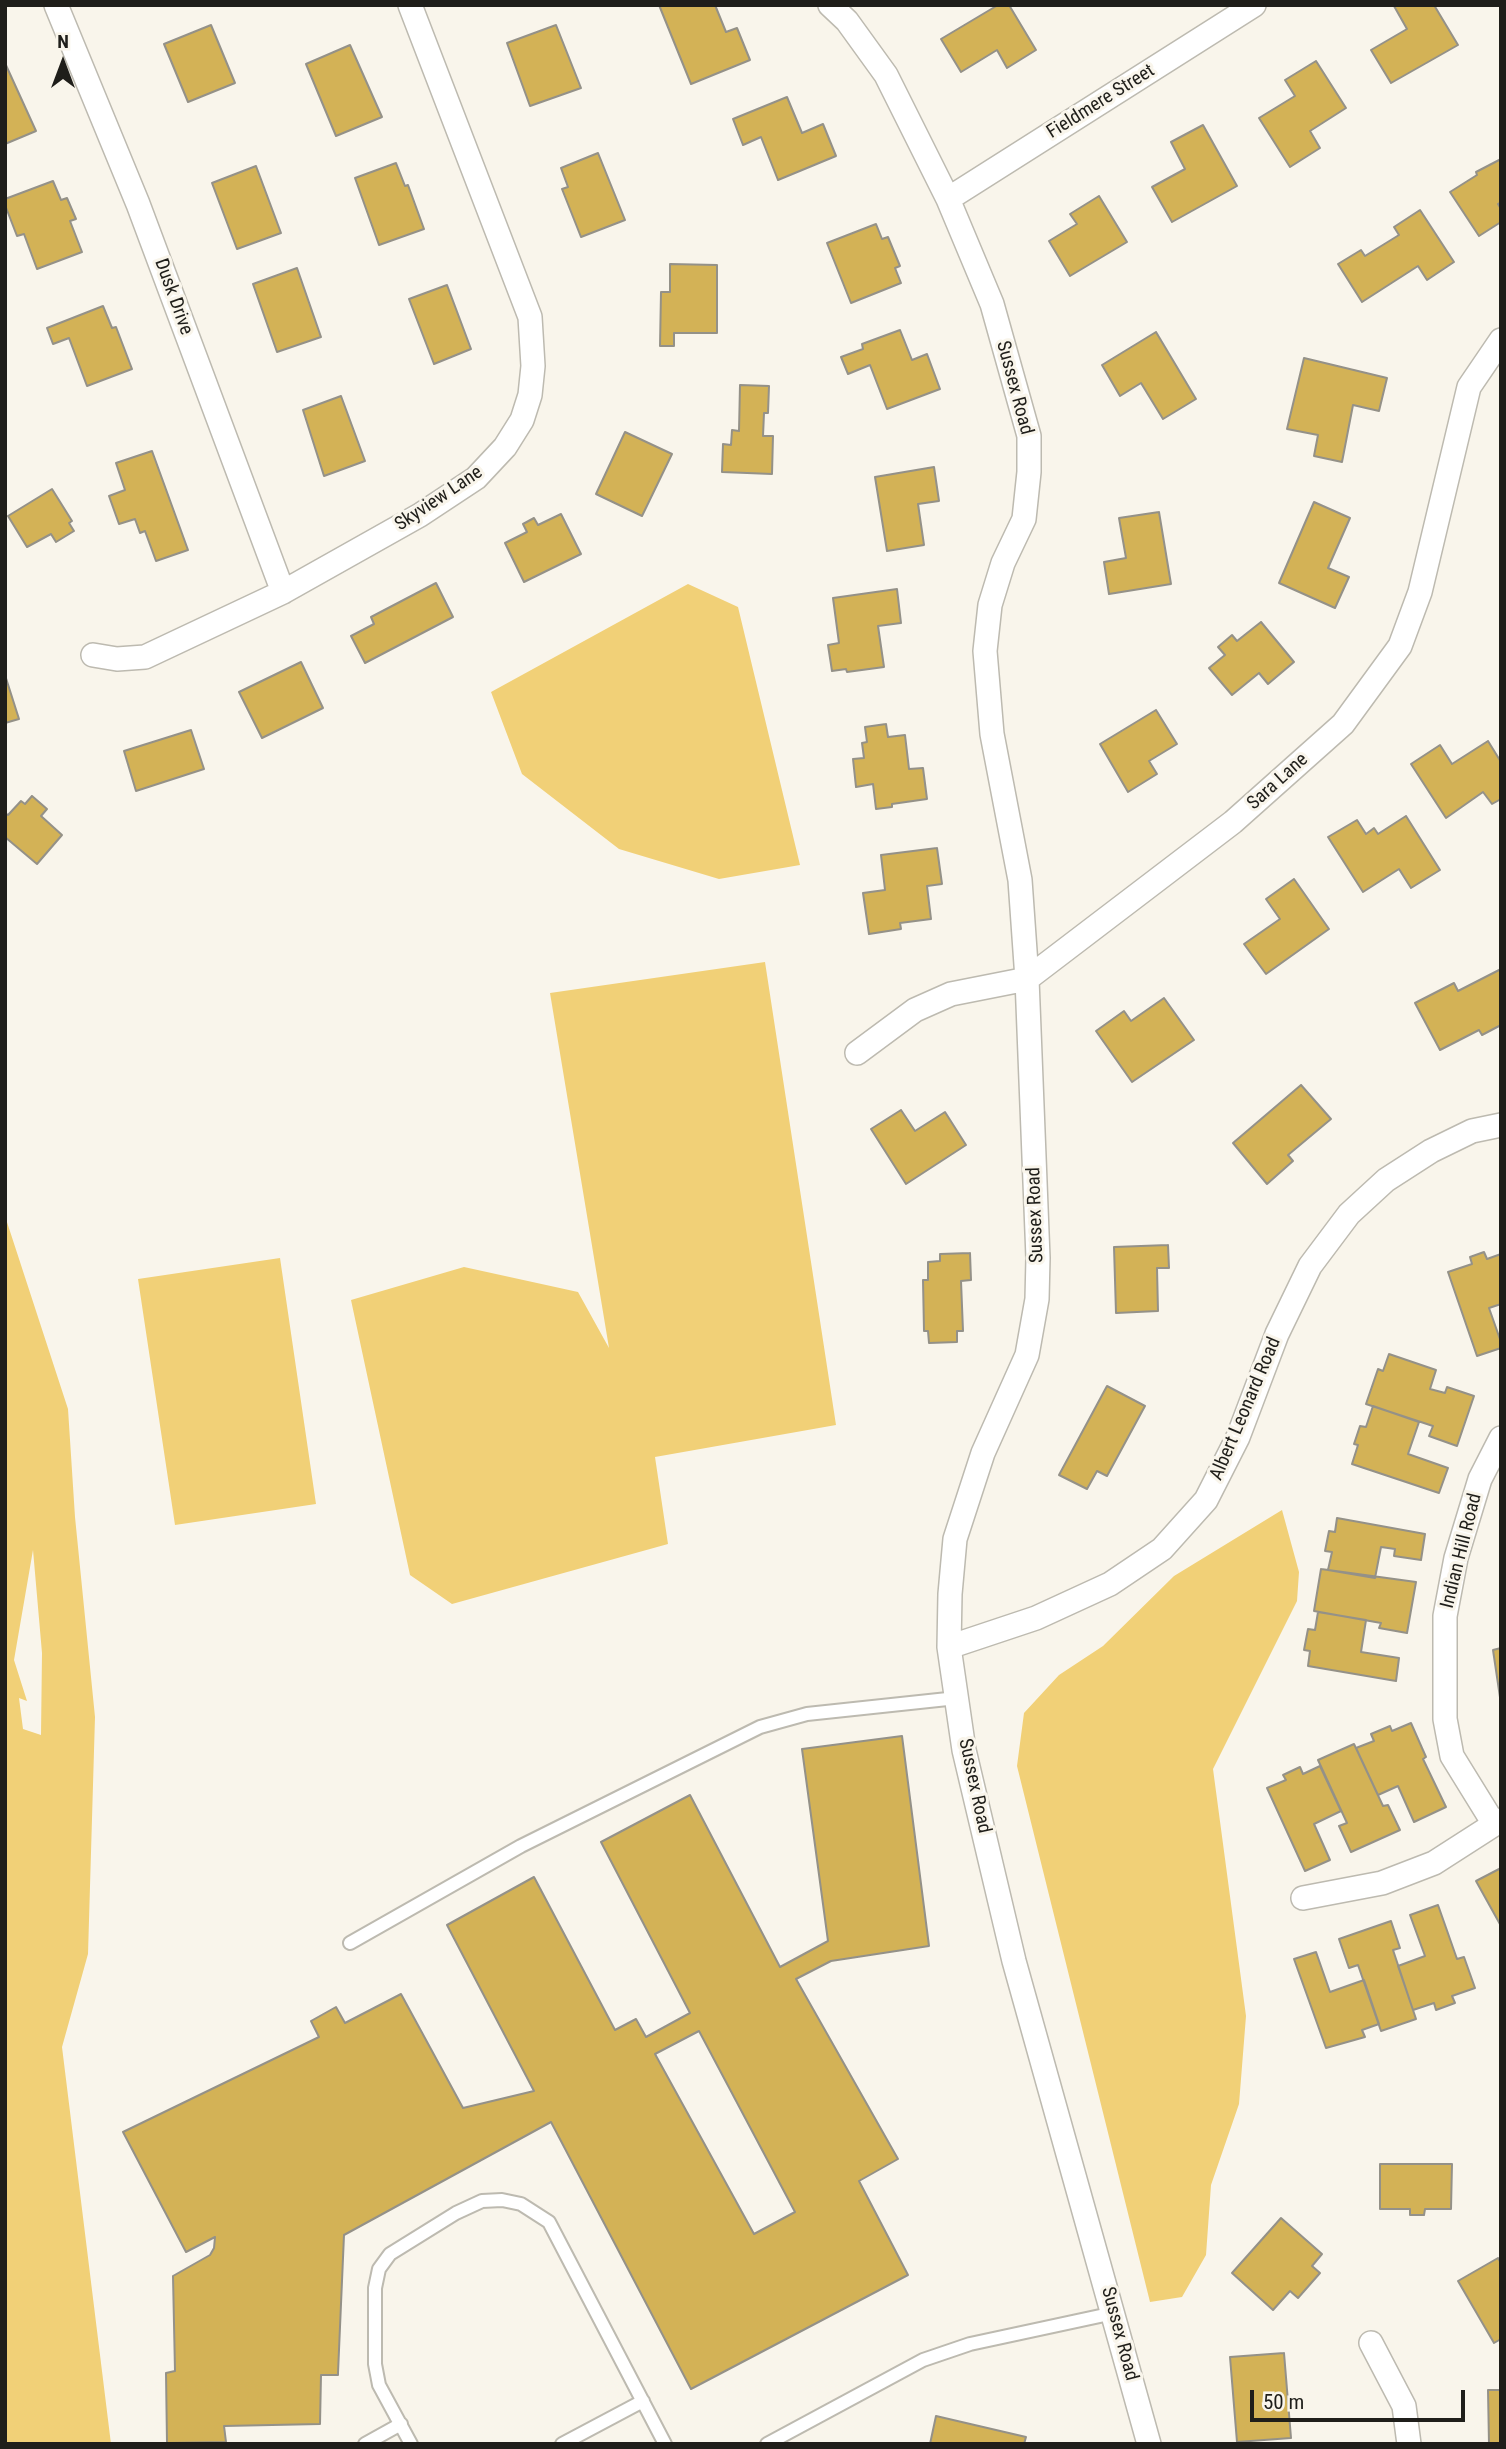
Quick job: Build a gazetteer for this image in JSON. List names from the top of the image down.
{
  "streets": {
    "street": [
      "Fieldmere Street",
      "Dusk Drive",
      "Sussex Road",
      "Skyview Lane",
      "Sara Lane",
      "Albert Leonard Road",
      "Indian Hill Road"
    ]
  },
  "crossings": [
    ["Fieldmere Street", "Sussex Road"],
    ["Dusk Drive", "Skyview Lane"],
    ["Sussex Road", "Sara Lane"],
    ["Sussex Road", "Albert Leonard Road"]
  ],
  "scale_bar": "50 m",
  "north": "top"
}
